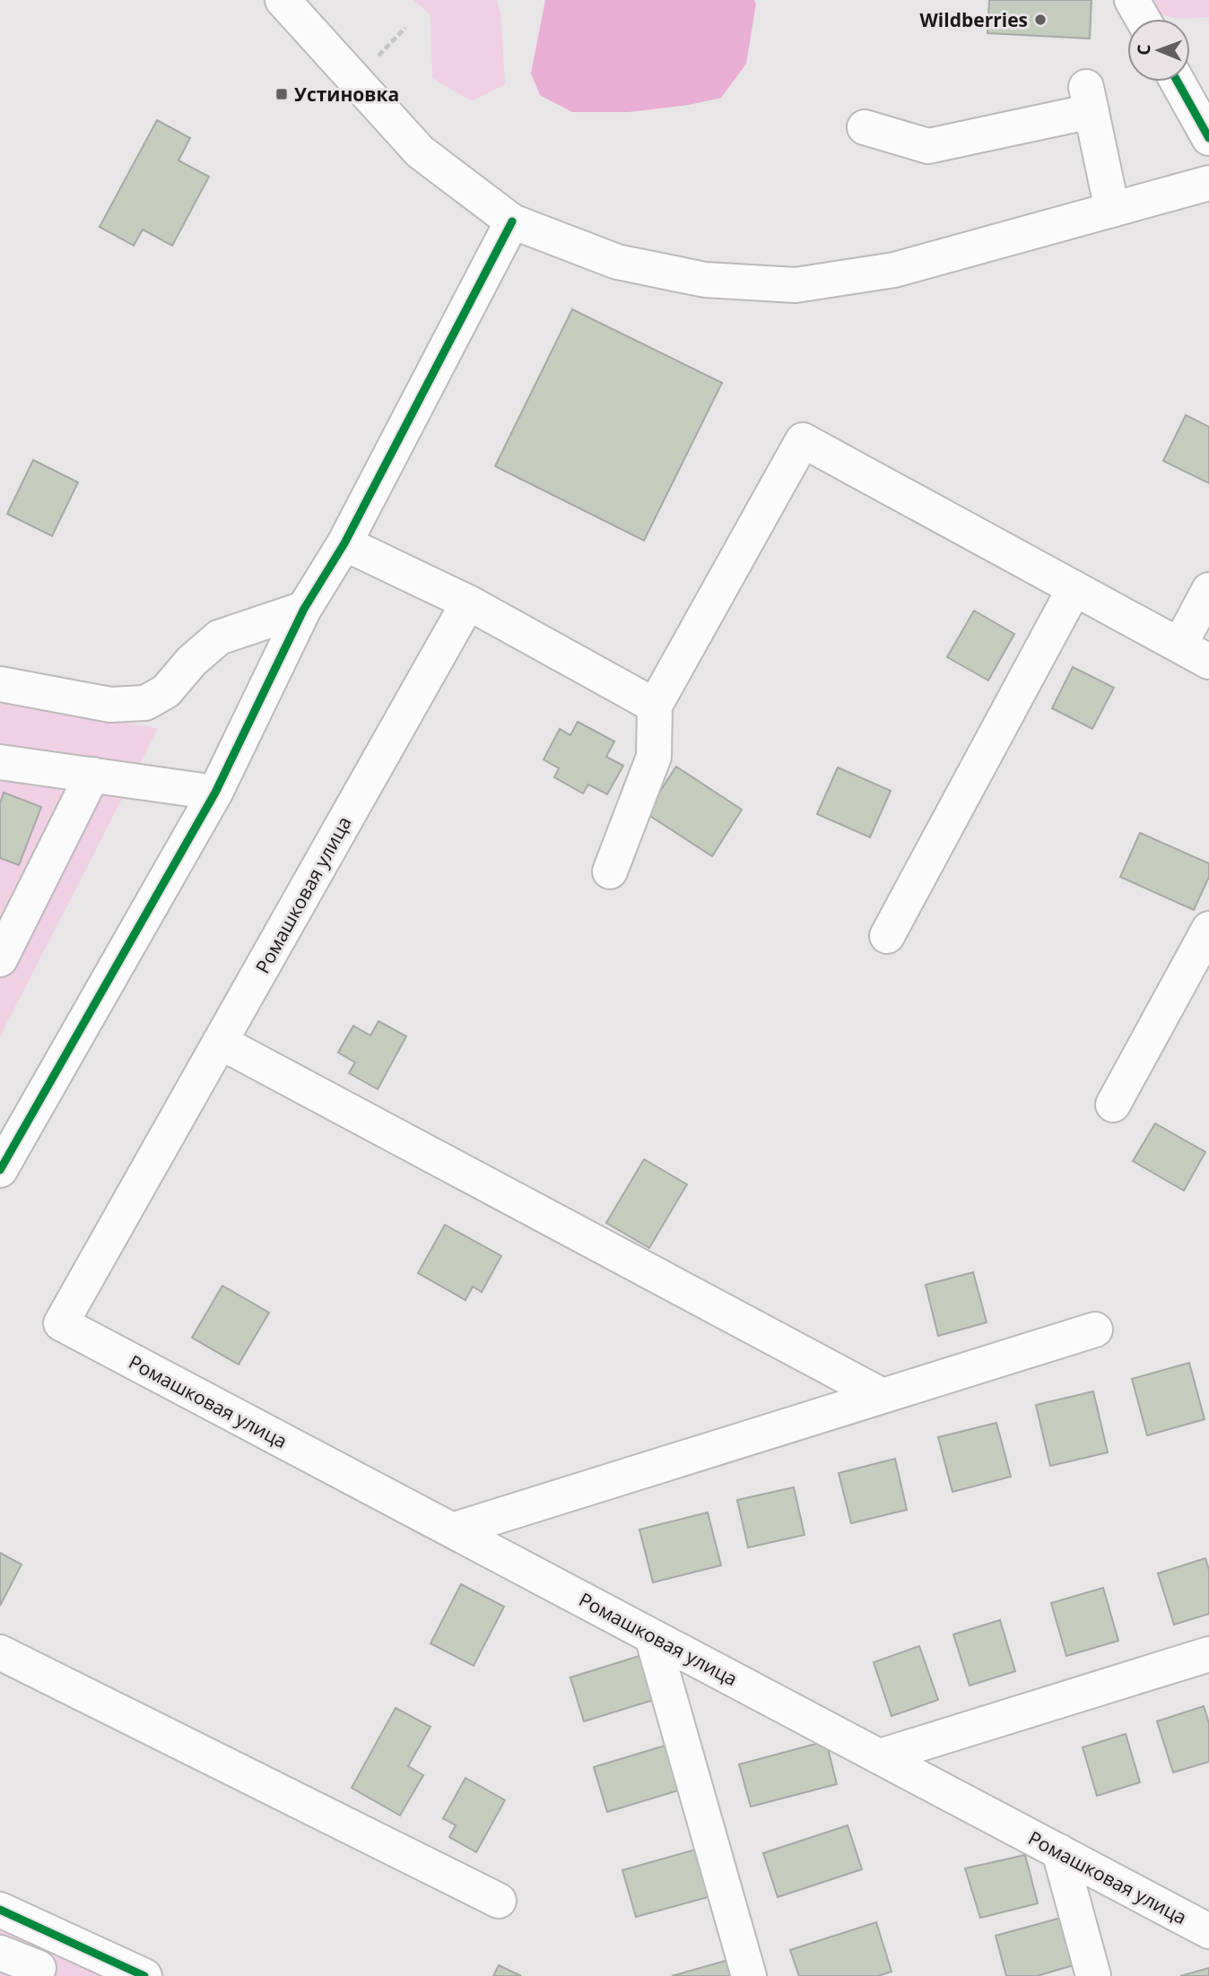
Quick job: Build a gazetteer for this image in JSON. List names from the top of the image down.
{
  "streets": {
    "street": ["Ромашковая улица"]
  },
  "places": {
    "other": ["Wildberries"],
    "transit": ["Устиновка"]
  },
  "north": "left"
}
